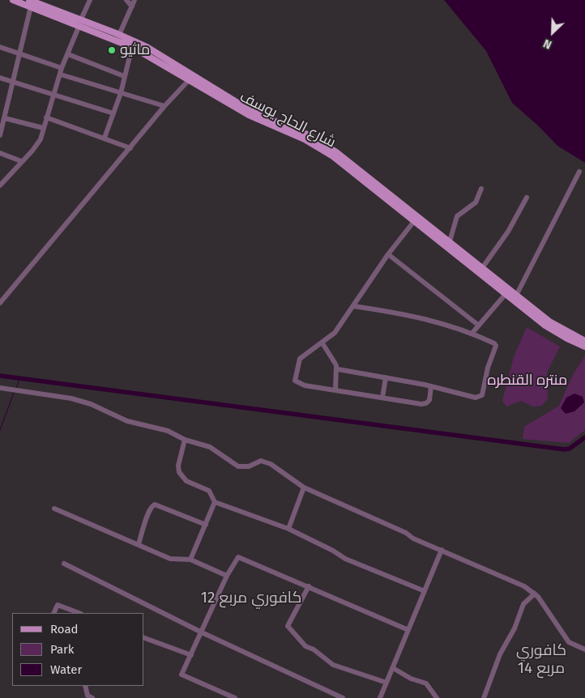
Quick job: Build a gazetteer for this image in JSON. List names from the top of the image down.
{
  "streets": {
    "main road": ["شارع الحاج يوسف"]
  },
  "districts": ["كافوري مربع 12", "كافوري مربع 14"],
  "parks": ["منتره القنطره"],
  "places": ["ماثيو"],
  "legend": ["Road", "Park", "Water"],
  "north": "bottom left"
}
